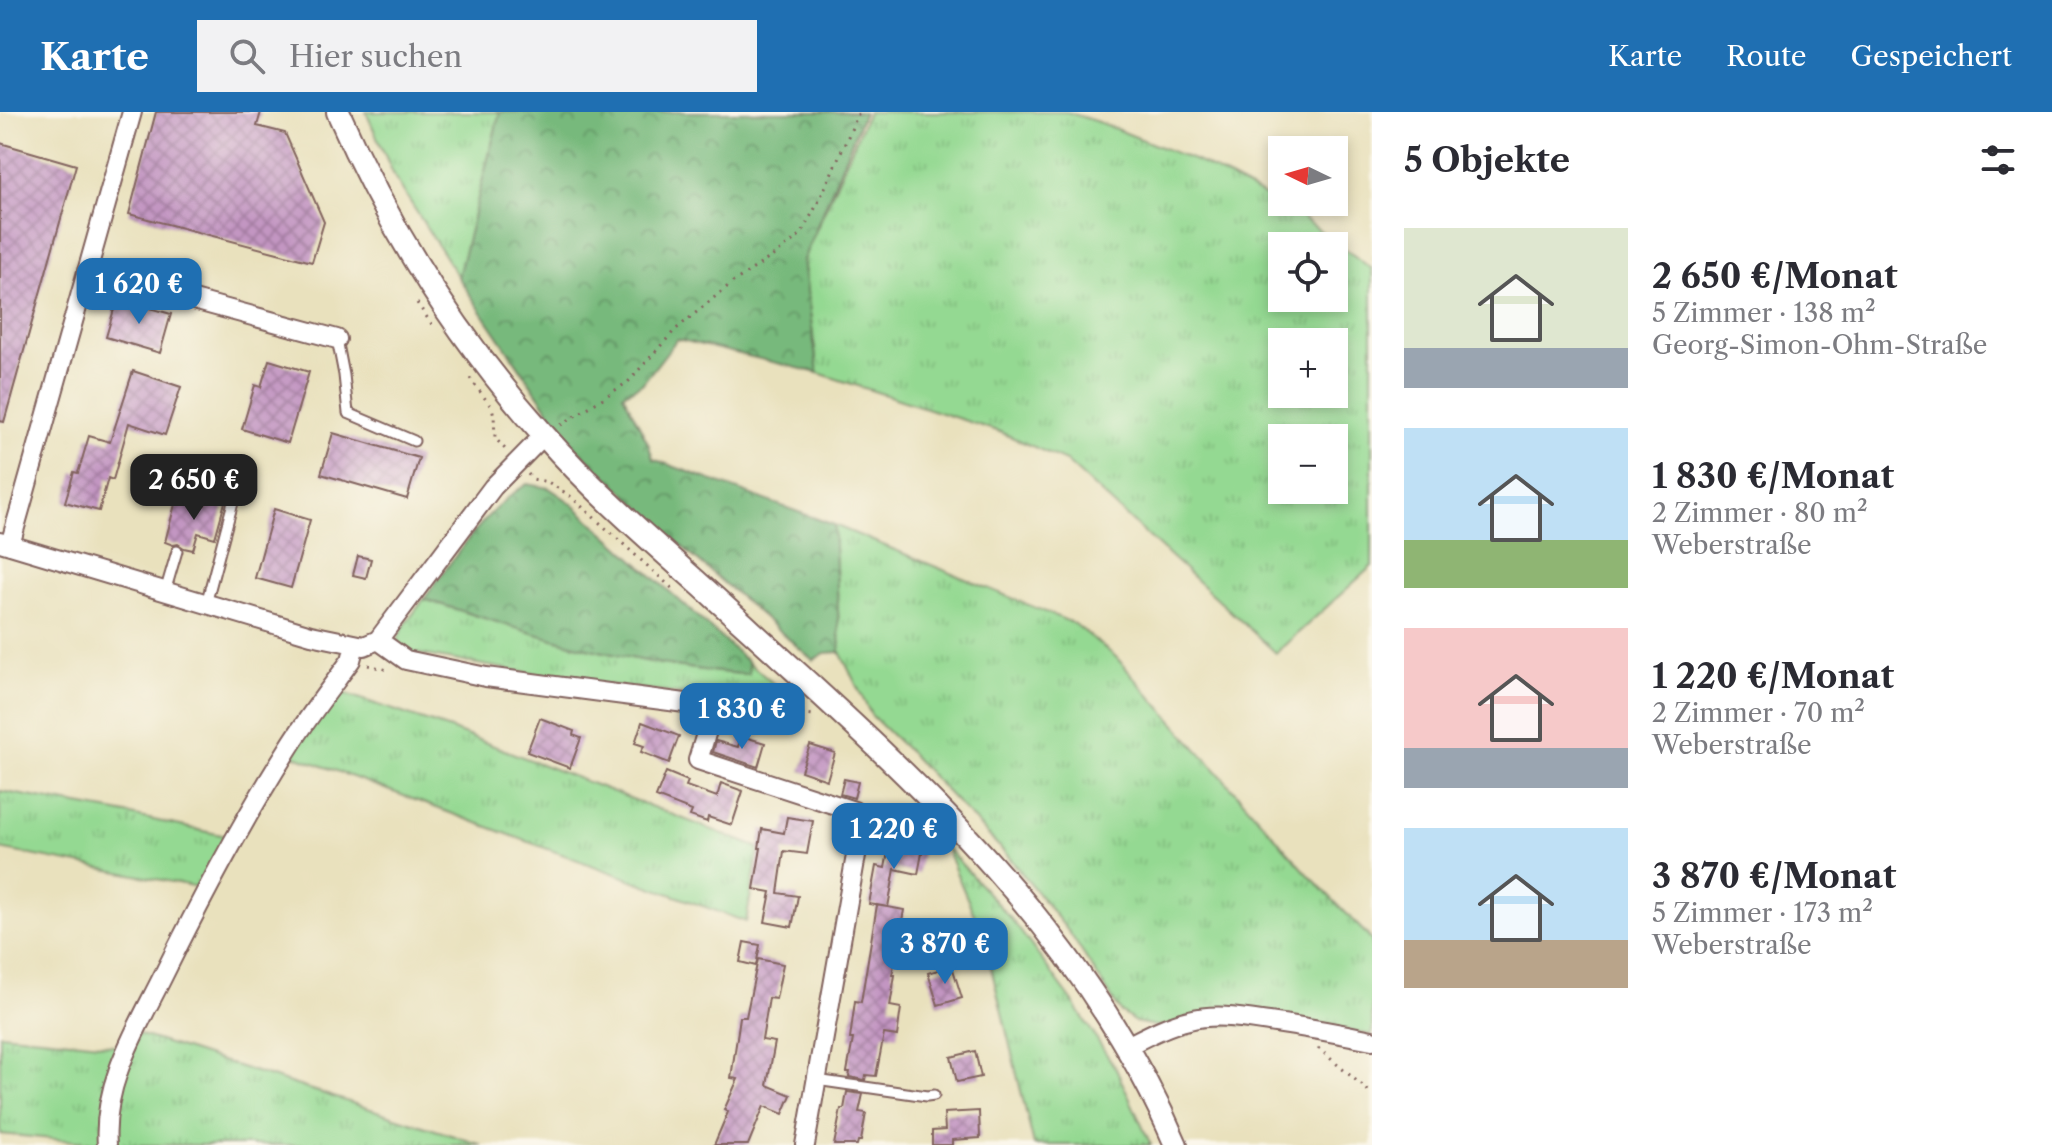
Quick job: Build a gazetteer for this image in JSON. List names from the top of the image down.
{
  "north": "left",
  "page": {
    "header": "Karte",
    "search": "Hier suchen",
    "nav": ["Karte", "Route", "Gespeichert"],
    "heading": "5 Objekte",
    "map_buttons": ["+", "−"],
    "list": [
      {
        "name": "2 650 €/Monat",
        "note": "5 Zimmer · 138 m² · Georg-Simon-Ohm-Straße"
      },
      {
        "name": "1 830 €/Monat",
        "note": "2 Zimmer · 80 m² · Weberstraße"
      },
      {
        "name": "1 220 €/Monat",
        "note": "2 Zimmer · 70 m² · Weberstraße"
      },
      {
        "name": "3 870 €/Monat",
        "note": "5 Zimmer · 173 m² · Weberstraße"
      }
    ],
    "price": [
      "1 620 €",
      "2 650 €",
      "1 830 €",
      "1 220 €",
      "3 870 €"
    ]
  }
}
